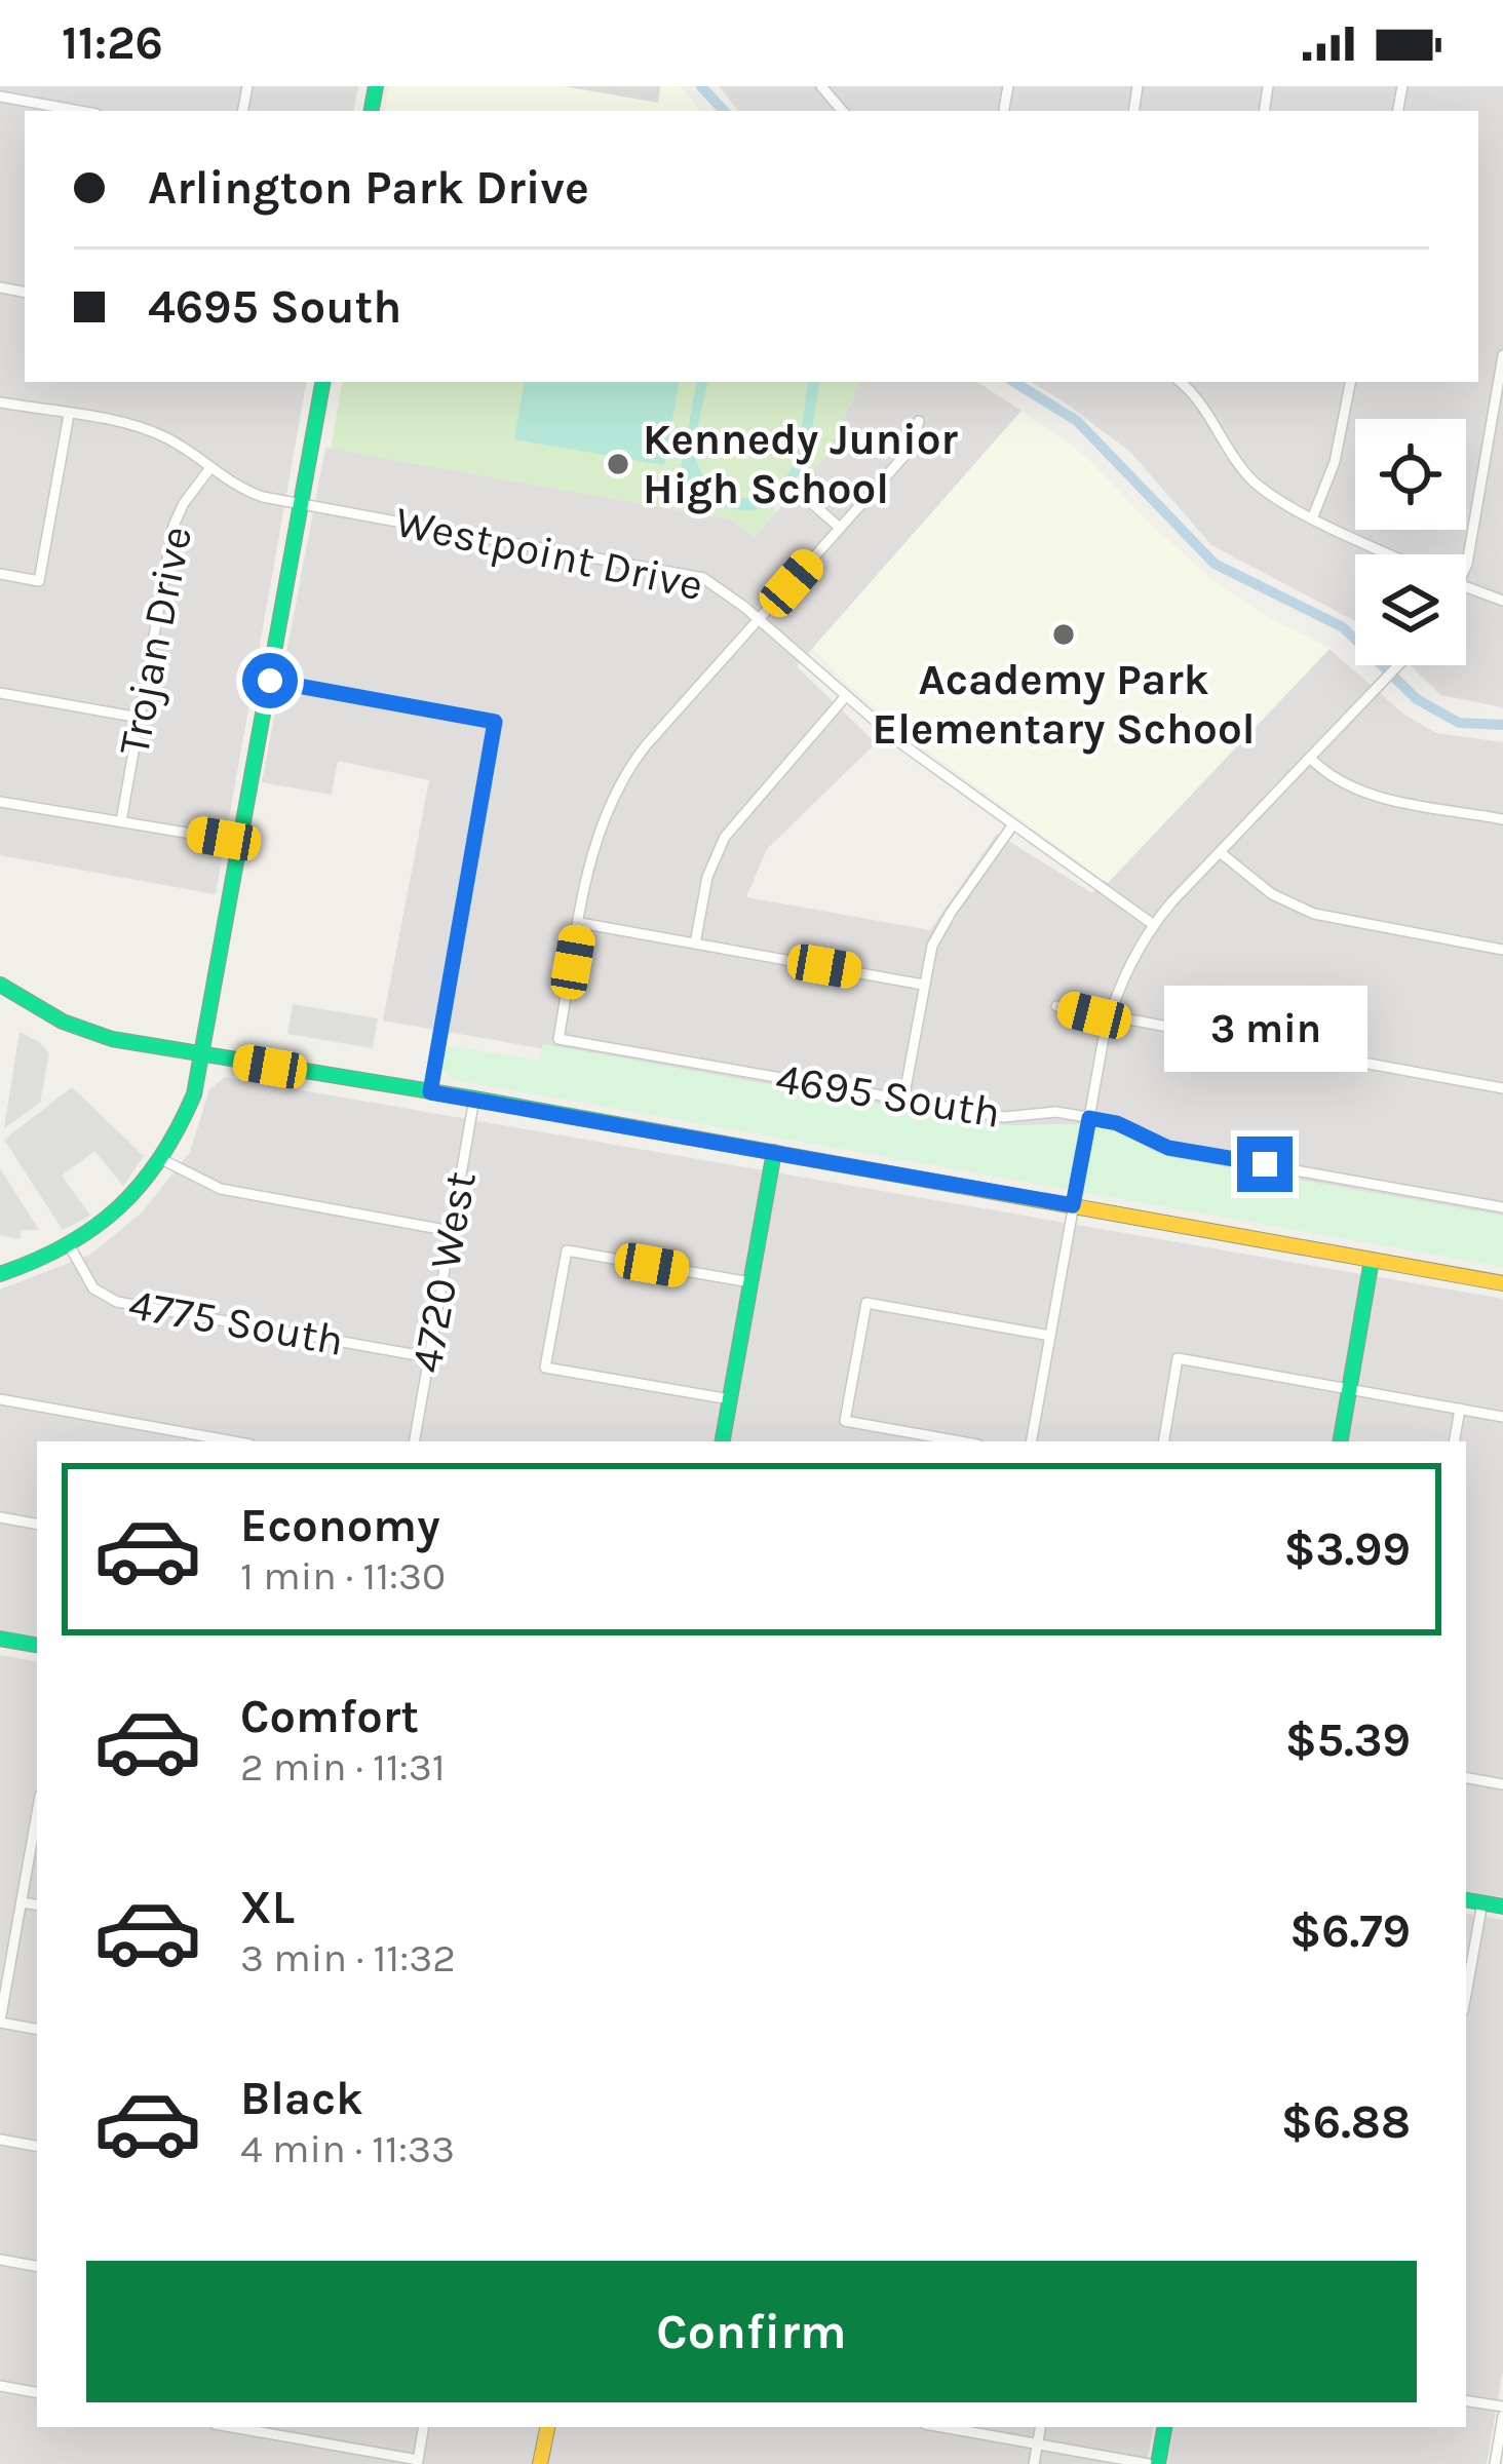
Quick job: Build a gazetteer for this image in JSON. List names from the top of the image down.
{
  "streets": {
    "street": [
      "Westpoint Drive",
      "Trojan Drive",
      "4695 South",
      "4720 West",
      "4775 South"
    ]
  },
  "crossings": [
    ["Westpoint Drive", "Trojan Drive"],
    ["4720 West", "4775 South"]
  ],
  "places": ["Kennedy Junior High School", "Academy Park Elementary School"],
  "page": {
    "status": "11:26",
    "banner": ["Arlington Park Drive", "4695 South"],
    "bubble": "3 min",
    "list": [
      {
        "name": "Economy",
        "note": "1 min · 11:30",
        "value": "$3.99"
      },
      {
        "name": "Comfort",
        "note": "2 min · 11:31",
        "value": "$5.39"
      },
      {
        "name": "XL",
        "note": "3 min · 11:32",
        "value": "$6.79"
      },
      {
        "name": "Black",
        "note": "4 min · 11:33",
        "value": "$6.88"
      }
    ],
    "buttons": "Confirm"
  }
}
